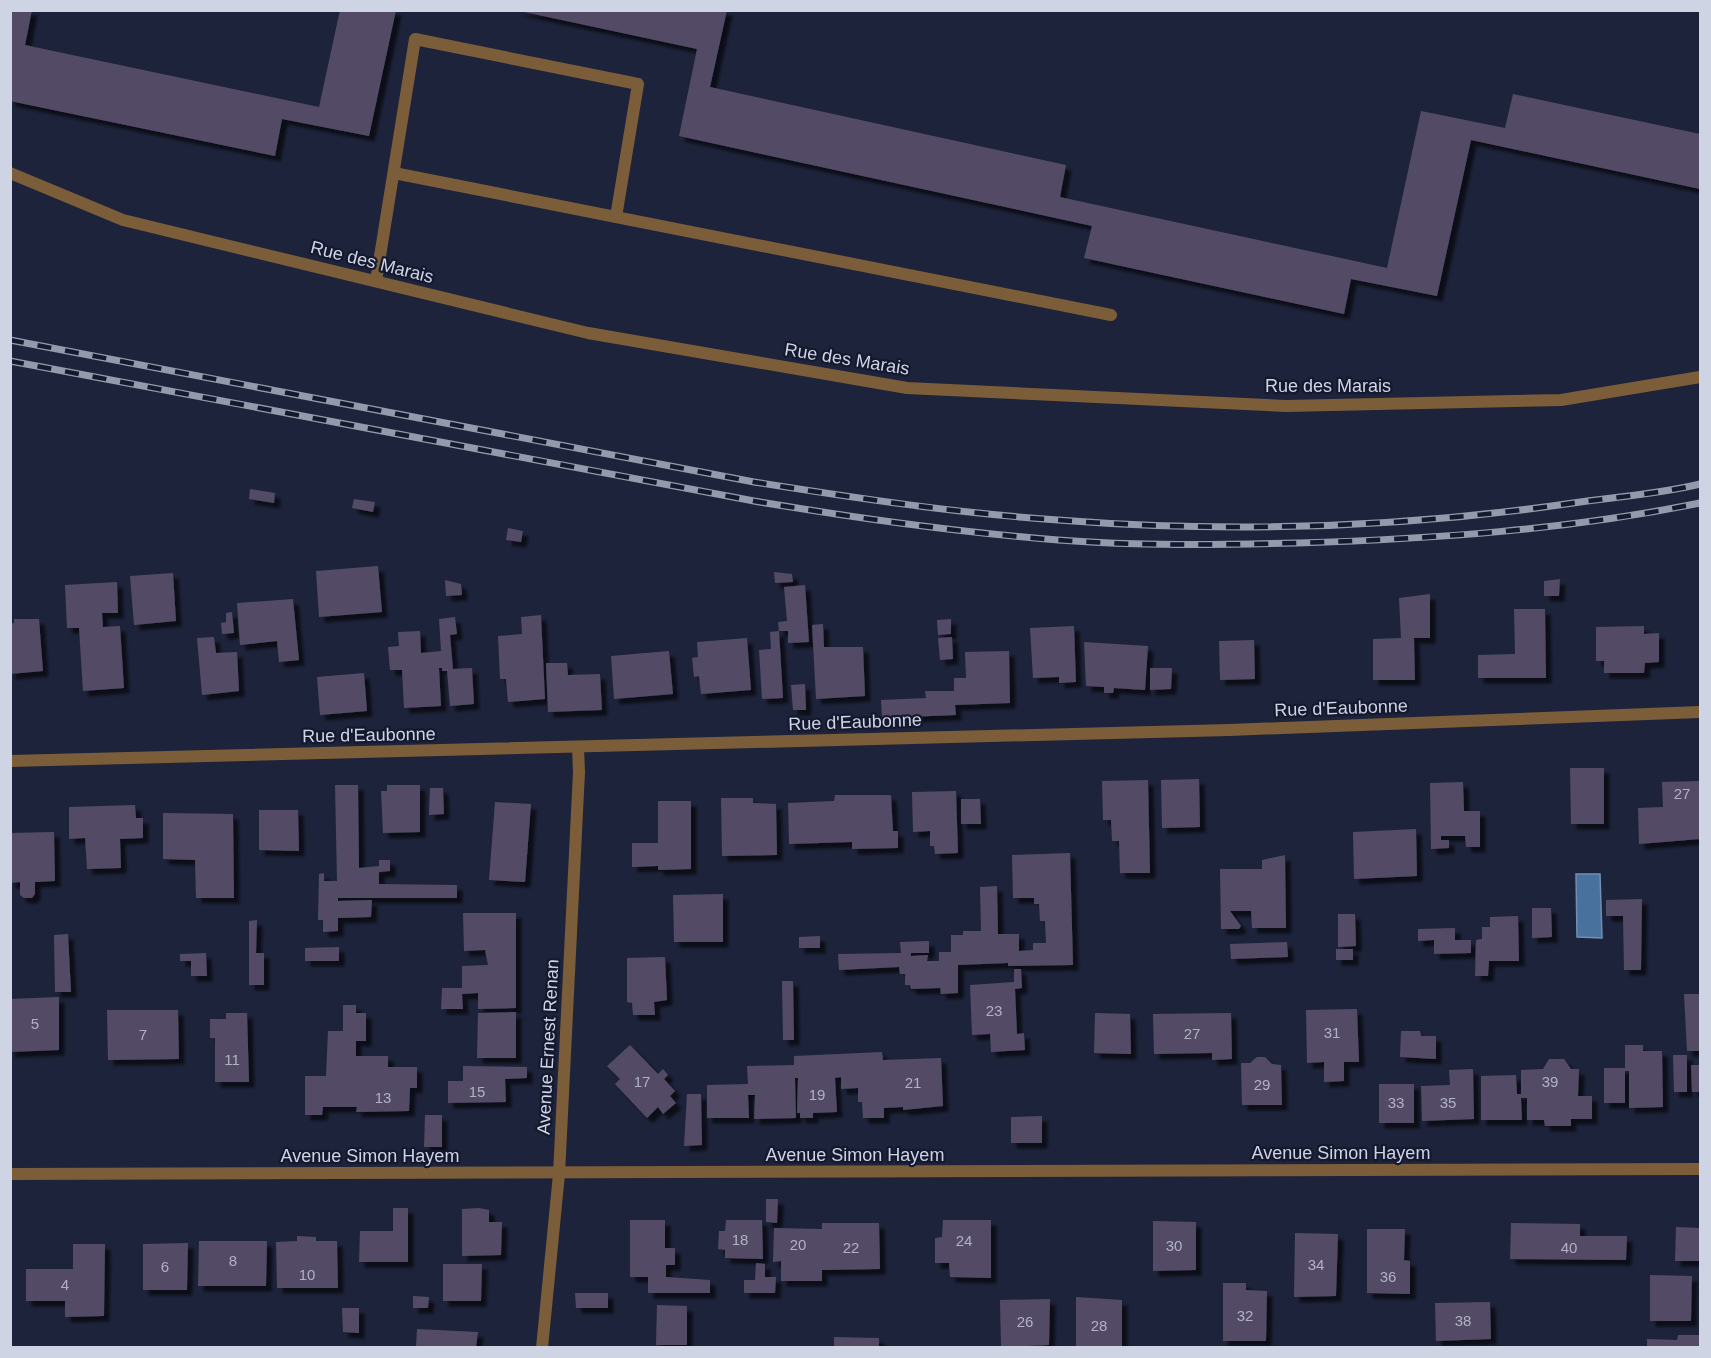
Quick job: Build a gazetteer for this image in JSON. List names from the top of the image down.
{
  "streets": {
    "street": [
      "Rue des Marais",
      "Rue d'Eaubonne",
      "Avenue Ernest Renan",
      "Avenue Simon Hayem"
    ]
  },
  "crossings": [
    ["Rue d'Eaubonne", "Avenue Ernest Renan"],
    ["Avenue Ernest Renan", "Avenue Simon Hayem"]
  ],
  "house_numbers": [
    "27",
    "23",
    "5",
    "31",
    "27",
    "7",
    "11",
    "17",
    "39",
    "21",
    "29",
    "15",
    "19",
    "13",
    "33",
    "35",
    "18",
    "24",
    "20",
    "30",
    "22",
    "40",
    "8",
    "34",
    "6",
    "10",
    "36",
    "4",
    "32",
    "38",
    "26",
    "28"
  ]
}
